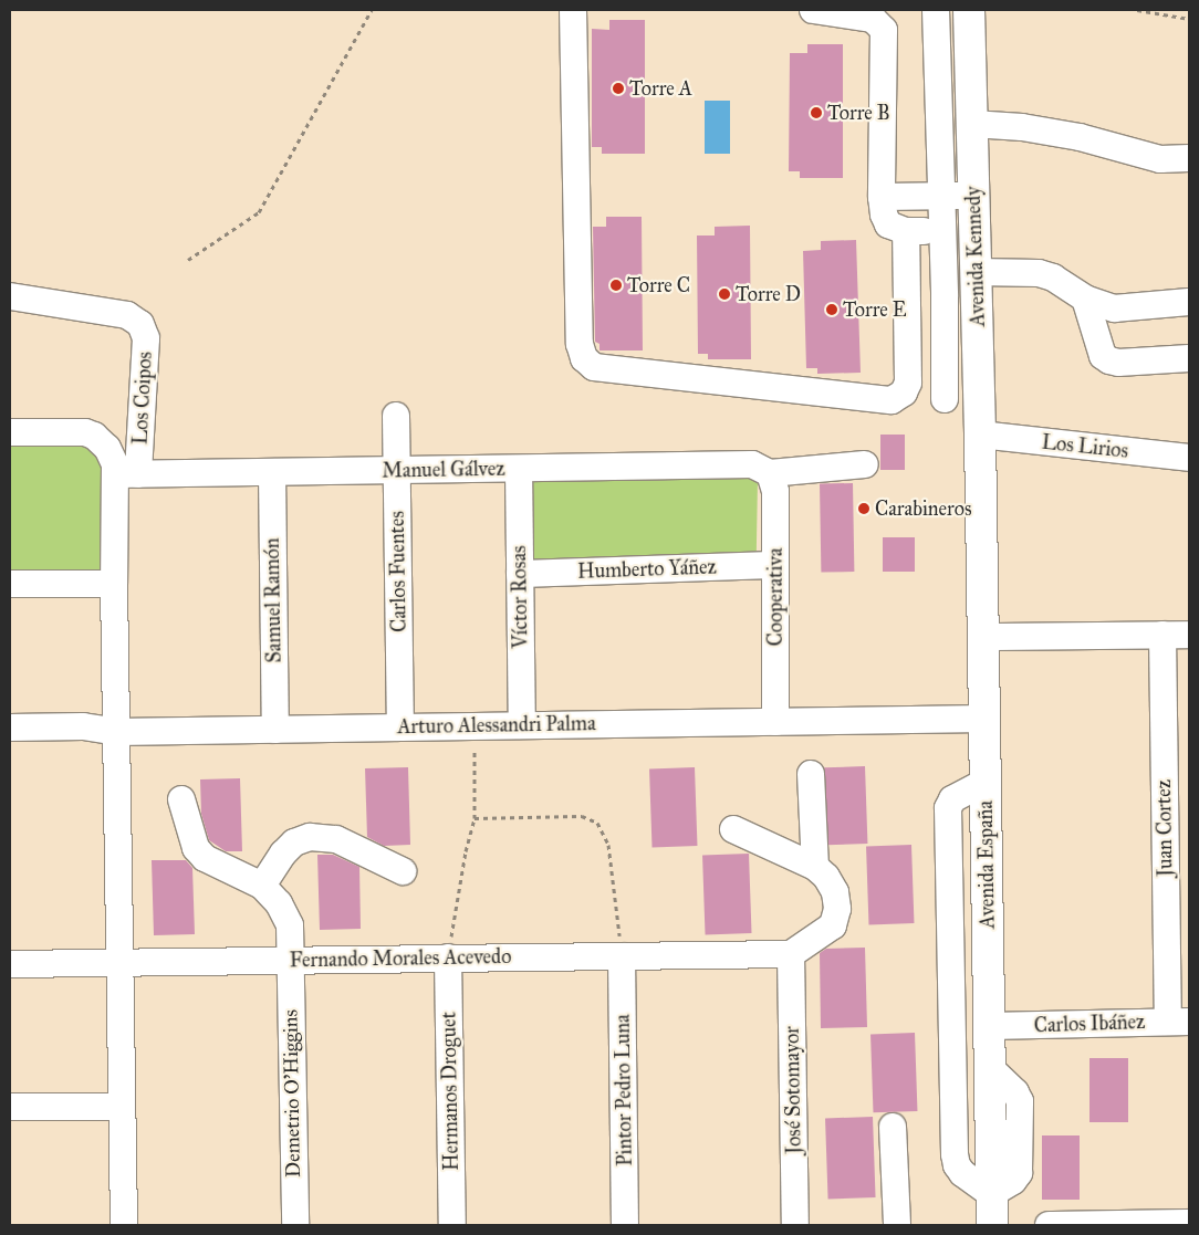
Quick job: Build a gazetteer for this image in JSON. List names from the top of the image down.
{
  "streets": {
    "main road": ["Avenida Kennedy", "Avenida España"],
    "street": [
      "Los Coipos",
      "Los Lirios",
      "Manuel Gálvez",
      "Humberto Yáñez",
      "Carlos Fuentes",
      "Víctor Rosas",
      "Cooperativa",
      "Samuel Ramón",
      "Arturo Alessandri Palma",
      "Juan Cortez",
      "Fernando Morales Acevedo",
      "Carlos Ibáñez",
      "Pintor Pedro Luna",
      "José Sotomayor",
      "Hermanos Droguet",
      "Demetrio O'Higgins"
    ]
  },
  "crossings": [
    ["Avenida Kennedy", "Los Lirios"],
    ["Avenida Kennedy", "Avenida España"],
    ["Los Coipos", "Manuel Gálvez"],
    ["Manuel Gálvez", "Carlos Fuentes"],
    ["Manuel Gálvez", "Víctor Rosas"],
    ["Manuel Gálvez", "Cooperativa"],
    ["Manuel Gálvez", "Samuel Ramón"],
    ["Humberto Yáñez", "Víctor Rosas"],
    ["Humberto Yáñez", "Cooperativa"],
    ["Carlos Fuentes", "Arturo Alessandri Palma"],
    ["Víctor Rosas", "Arturo Alessandri Palma"],
    ["Cooperativa", "Arturo Alessandri Palma"],
    ["Samuel Ramón", "Arturo Alessandri Palma"],
    ["Arturo Alessandri Palma", "Avenida España"],
    ["Juan Cortez", "Carlos Ibáñez"],
    ["Avenida España", "Carlos Ibáñez"],
    ["Fernando Morales Acevedo", "Pintor Pedro Luna"],
    ["Fernando Morales Acevedo", "José Sotomayor"],
    ["Fernando Morales Acevedo", "Hermanos Droguet"],
    ["Fernando Morales Acevedo", "Demetrio O'Higgins"]
  ],
  "places": [
    "Torre A",
    "Torre B",
    "Torre C",
    "Torre D",
    "Torre E",
    "Carabineros"
  ]
}
